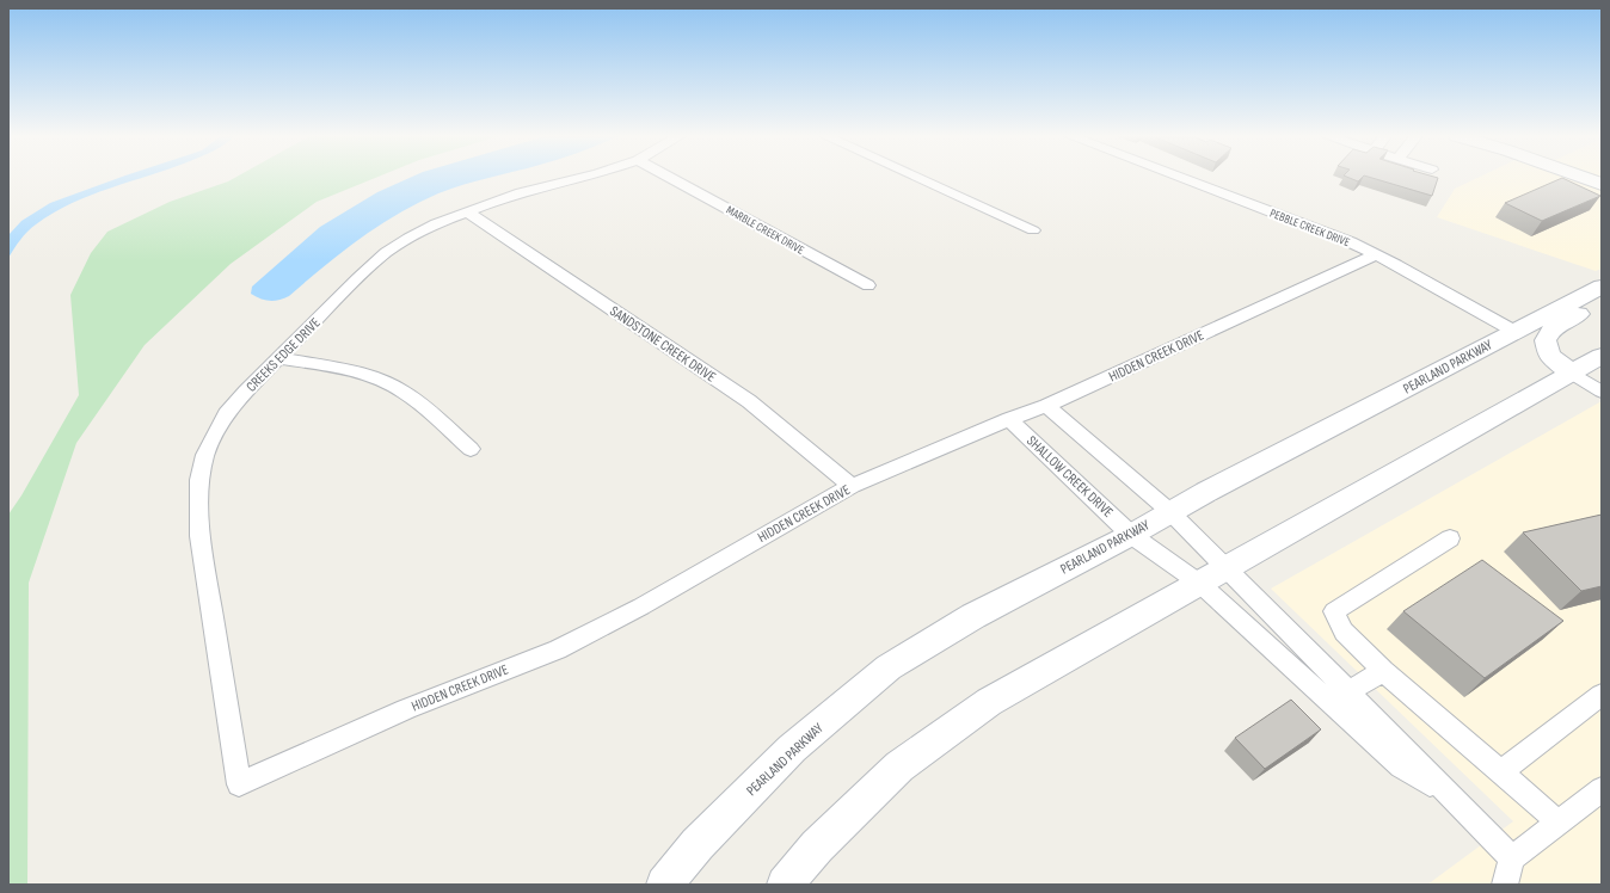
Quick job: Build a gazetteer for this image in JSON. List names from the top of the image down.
{
  "streets": {
    "main road": ["PEARLAND PARKWAY"],
    "street": [
      "PEBBLE CREEK DRIVE",
      "MARBLE CREEK DRIVE",
      "SANDSTONE CREEK DRIVE",
      "CREEKS EDGE DRIVE",
      "HIDDEN CREEK DRIVE",
      "SHALLOW CREEK DRIVE"
    ]
  },
  "crossings": [
    ["PEBBLE CREEK DRIVE", "HIDDEN CREEK DRIVE"],
    ["PEBBLE CREEK DRIVE", "PEARLAND PARKWAY"],
    ["SANDSTONE CREEK DRIVE", "CREEKS EDGE DRIVE"],
    ["SANDSTONE CREEK DRIVE", "HIDDEN CREEK DRIVE"],
    ["CREEKS EDGE DRIVE", "HIDDEN CREEK DRIVE"],
    ["HIDDEN CREEK DRIVE", "SHALLOW CREEK DRIVE"],
    ["PEARLAND PARKWAY", "SHALLOW CREEK DRIVE"]
  ]
}
